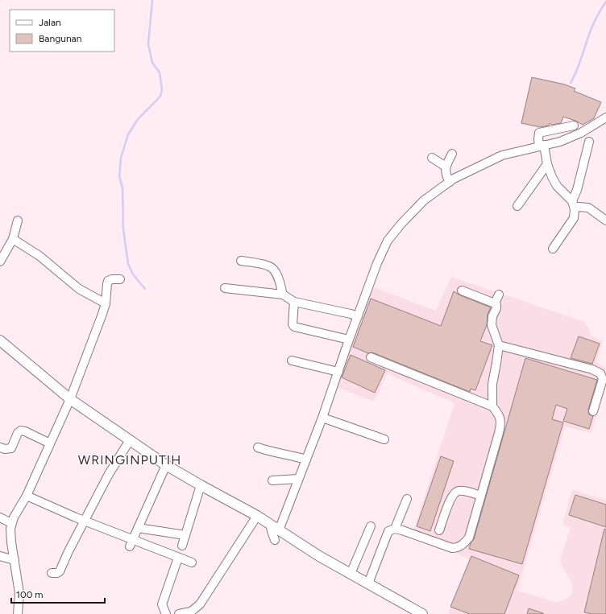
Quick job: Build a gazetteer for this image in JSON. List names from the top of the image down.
{
  "districts": ["WRINGINPUTIH"],
  "legend": ["Jalan", "Bangunan"],
  "scale_bar": "100 m"
}
